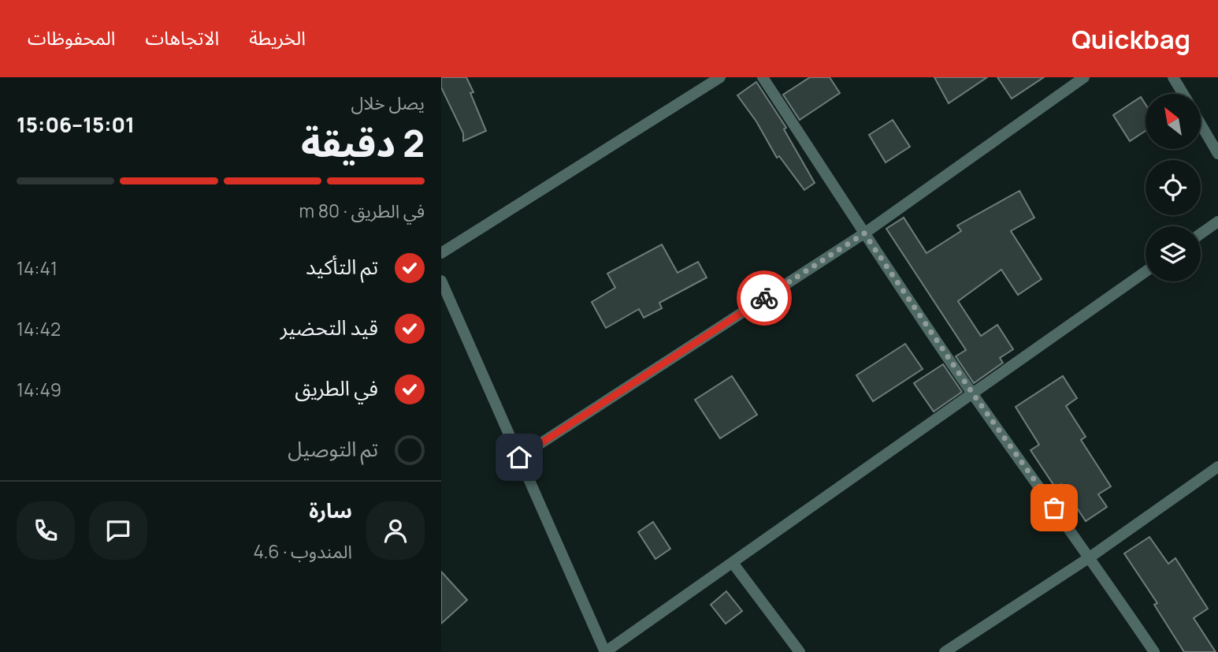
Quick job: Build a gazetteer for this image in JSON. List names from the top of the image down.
{
  "north": "top left",
  "page": {
    "header": "Quickbag",
    "nav": ["الخريطة", "الاتجاهات", "المحفوظات"],
    "heading": ["2 دقيقة", "يصل خلال", "15:01–15:06"],
    "panel": ["سارة", "المندوب · 4.6"],
    "bar": "في الطريق · 80 m",
    "list": [
      ["تم التأكيد", "14:41"],
      ["قيد التحضير", "14:42"],
      ["في الطريق", "14:49"],
      "تم التوصيل"
    ]
  }
}
